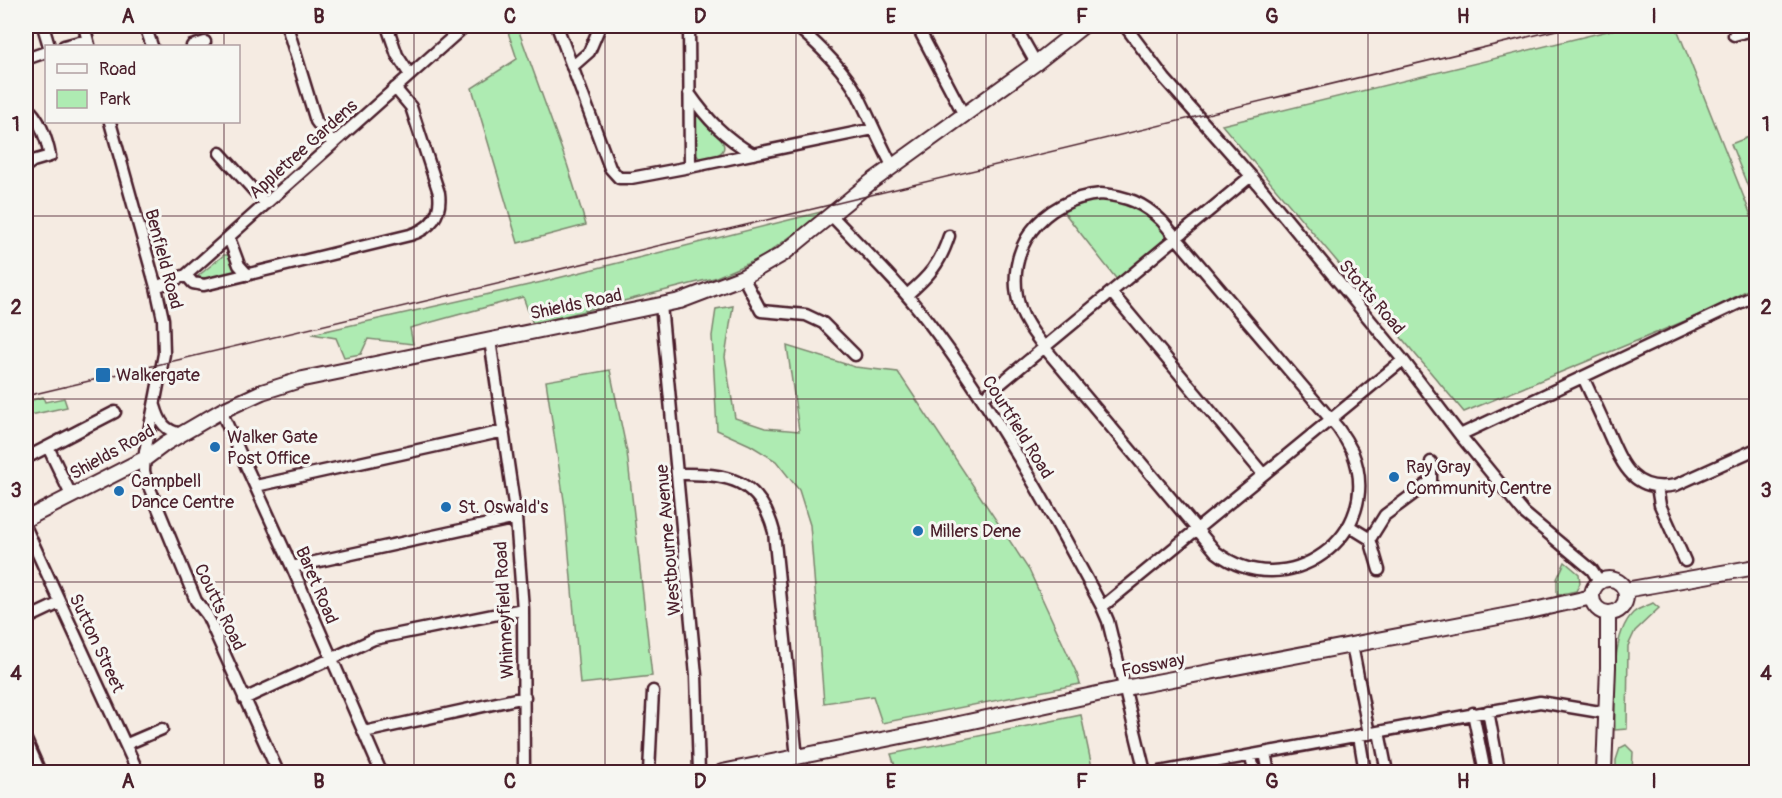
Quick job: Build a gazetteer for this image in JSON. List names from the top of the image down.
{
  "streets": {
    "main road": ["Shields Road", "Fossway"],
    "street": [
      "Appletree Gardens",
      "Benfield Road",
      "Stotts Road",
      "Courtfield Road",
      "Westbourne Avenue",
      "Baret Road",
      "Coutts Road",
      "Whinneyfield Road",
      "Sutton Street"
    ]
  },
  "crossings": [
    ["Appletree Gardens", "Benfield Road"],
    ["Benfield Road", "Shields Road"],
    ["Benfield Road", "Coutts Road"],
    ["Stotts Road", "Fossway"],
    ["Shields Road", "Courtfield Road"],
    ["Shields Road", "Westbourne Avenue"],
    ["Shields Road", "Baret Road"],
    ["Shields Road", "Coutts Road"],
    ["Shields Road", "Whinneyfield Road"],
    ["Courtfield Road", "Fossway"]
  ],
  "places": {
    "transit": ["Walkergate"],
    "other": [
      "Walker Gate Post Office",
      "Ray Gray Community Centre",
      "Campbell Dance Centre",
      "St. Oswald's",
      "Millers Dene"
    ]
  },
  "legend": ["Road", "Park"],
  "grid": {
    "columns": [
      "A",
      "B",
      "C",
      "D",
      "E",
      "F",
      "G",
      "H",
      "I"
    ],
    "rows": [
      "1",
      "2",
      "3",
      "4"
    ]
  }
}
